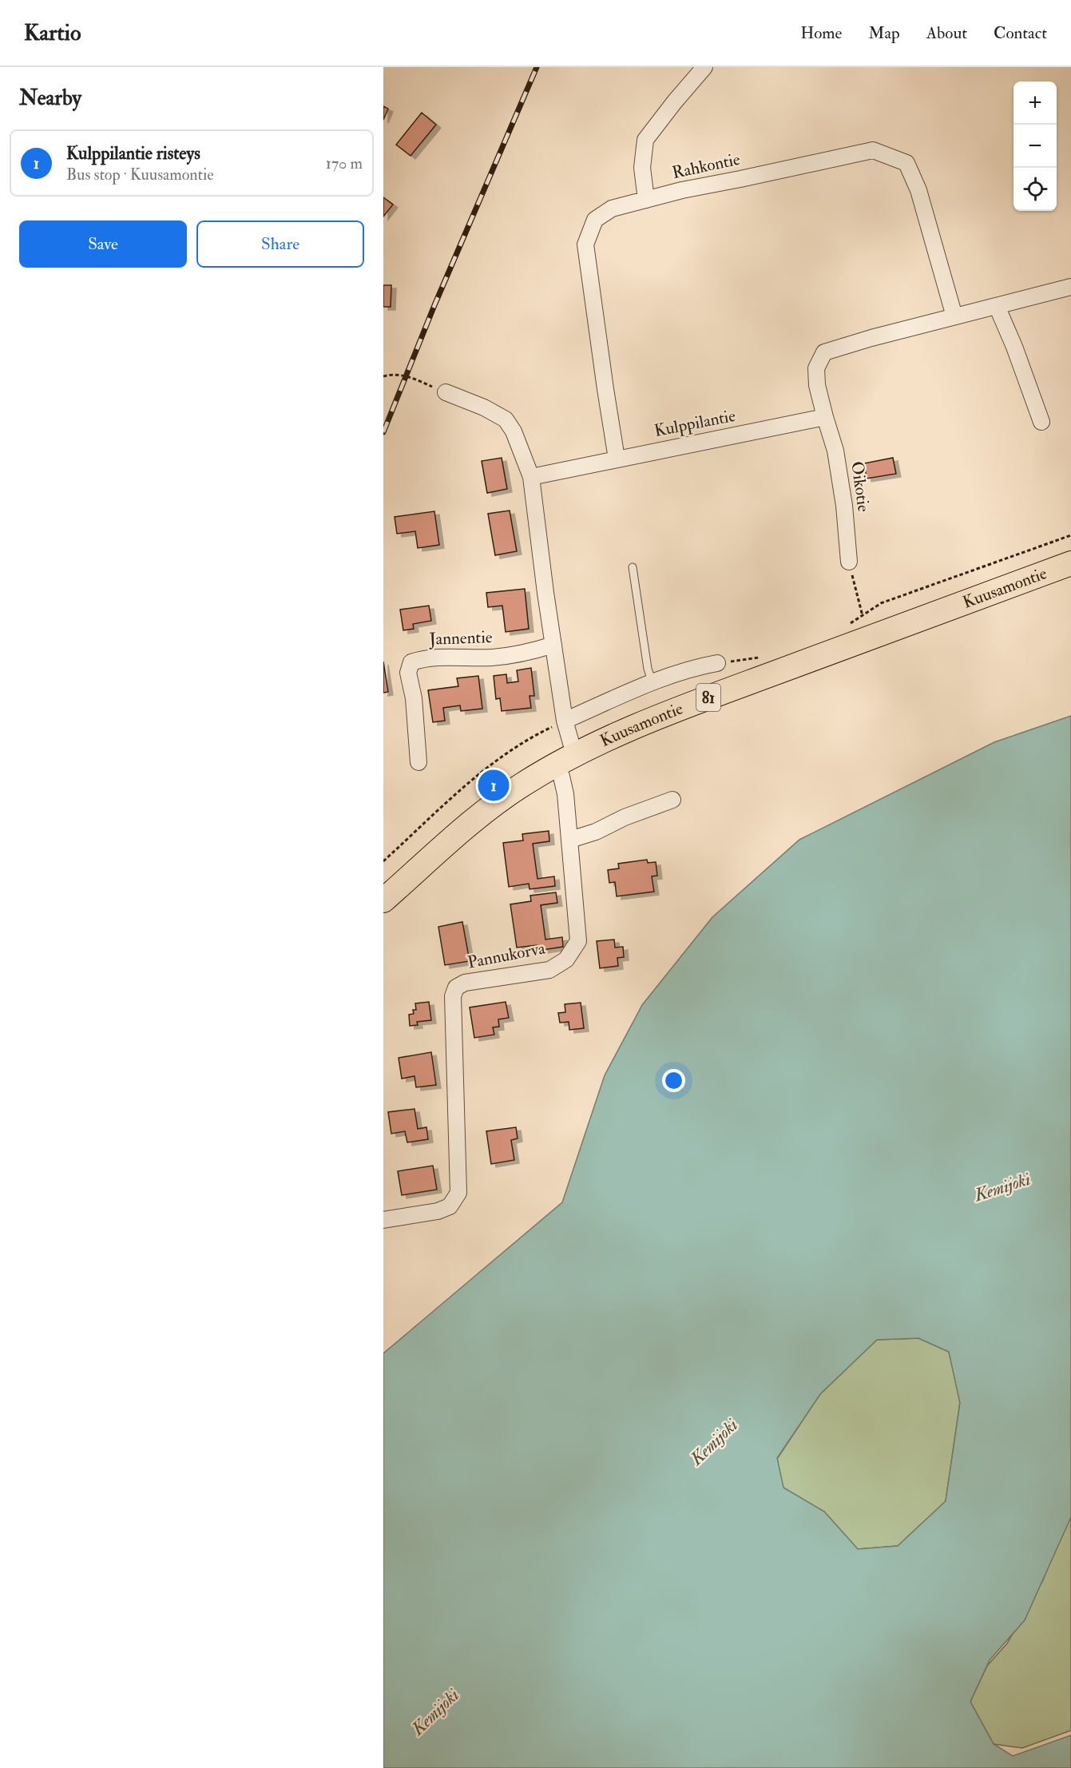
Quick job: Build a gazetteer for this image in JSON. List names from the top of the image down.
{
  "streets": {
    "main road": ["Kuusamontie", "81"],
    "street": [
      "Rahkontie",
      "Kulppilantie",
      "Oikotie",
      "Jannentie",
      "Pannukorva"
    ]
  },
  "crossings": [
    ["Rahkontie", "Kulppilantie"],
    ["Kulppilantie", "Oikotie"],
    ["Kuusamontie", "Pannukorva"]
  ],
  "water": ["Kemijoki"],
  "page": {
    "header": "Kartio",
    "nav": [
      "Home",
      "Map",
      "About",
      "Contact"
    ],
    "heading": "Nearby",
    "map_buttons": ["+", "−"],
    "list": [
      {
        "mark": "1",
        "name": "Kulppilantie risteys",
        "note": "Bus stop · Kuusamontie",
        "value": "170 m"
      }
    ],
    "buttons": ["Save", "Share"],
    "pins": "1"
  }
}
